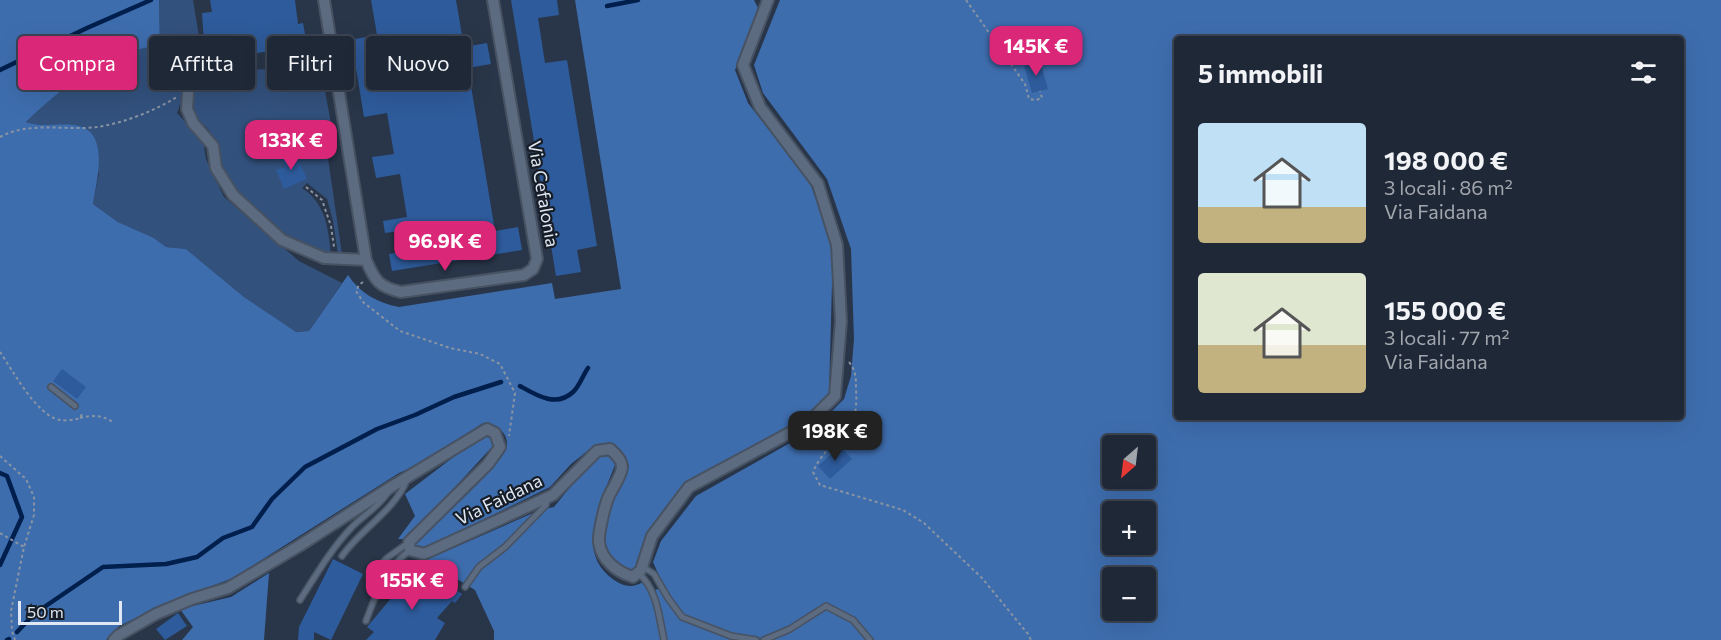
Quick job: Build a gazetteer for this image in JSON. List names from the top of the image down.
{
  "streets": {
    "street": ["Via Cefalonia", "Via Faidana"]
  },
  "scale_bar": "50 m",
  "north": "bottom left",
  "page": {
    "price": [
      "145K €",
      "133K €",
      "96.9K €",
      "198K €",
      "155K €"
    ],
    "chip": [
      "Compra",
      "Affitta",
      "Filtri",
      "Nuovo"
    ],
    "heading": "5 immobili",
    "list": [
      {
        "name": "198 000 €",
        "note": "3 locali · 86 m² · Via Faidana"
      },
      {
        "name": "155 000 €",
        "note": "3 locali · 77 m² · Via Faidana"
      }
    ],
    "map_buttons": ["+", "−"],
    "scale": "50 m"
  }
}
